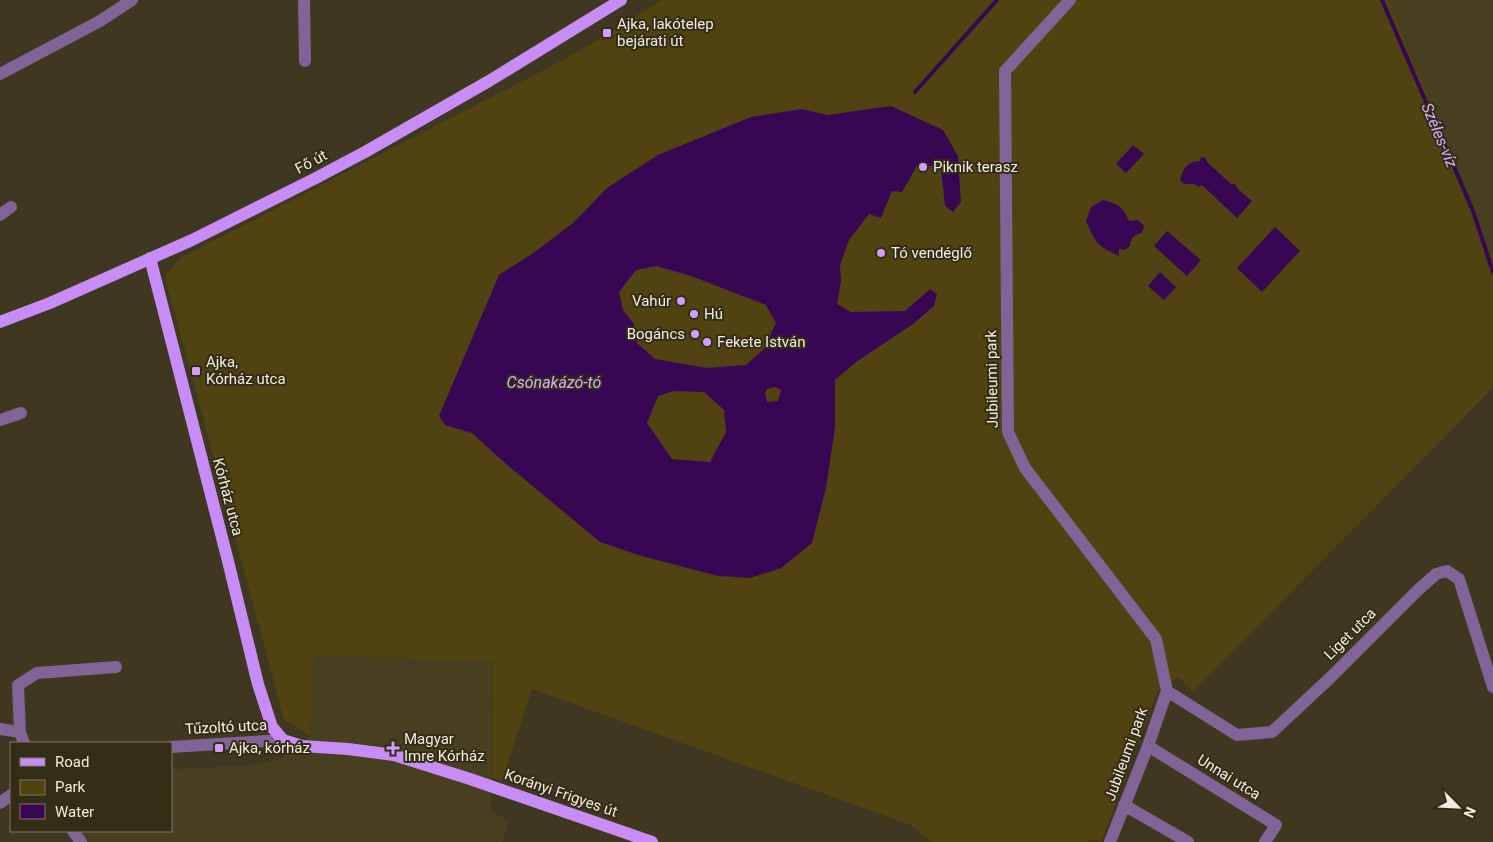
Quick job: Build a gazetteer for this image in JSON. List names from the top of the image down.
{
  "streets": {
    "main road": ["Fő út", "Kórház utca", "Korányi Frigyes út"],
    "street": [
      "Jubileumi park",
      "Liget utca",
      "Tűzoltó utca",
      "Unnai utca"
    ]
  },
  "crossings": [
    ["Fő út", "Kórház utca"],
    ["Jubileumi park", "Liget utca"],
    ["Jubileumi park", "Unnai utca"],
    ["Kórház utca", "Tűzoltó utca"],
    ["Kórház utca", "Korányi Frigyes út"],
    ["Tűzoltó utca", "Korányi Frigyes út"]
  ],
  "water": ["Széles-víz", "Csónakázó-tó"],
  "places": {
    "transit": ["Ajka, lakótelep bejárati út", "Ajka, Kórház utca", "Ajka, kórház"],
    "other": [
      "Piknik terasz",
      "Tó vendéglő",
      "Vahúr",
      "Hú",
      "Bogáncs",
      "Fekete István"
    ],
    "health": ["Magyar Imre Kórház"]
  },
  "legend": ["Road", "Park", "Water"],
  "north": "bottom right"
}
